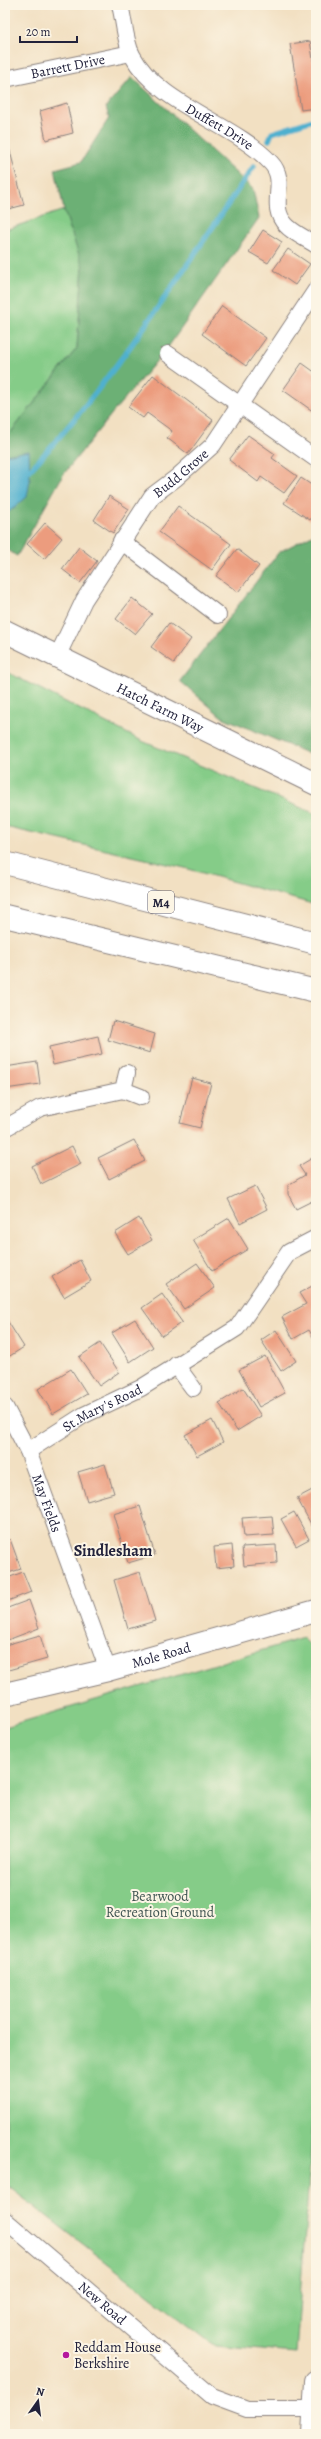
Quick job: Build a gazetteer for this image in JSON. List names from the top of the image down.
{
  "streets": {
    "main road": ["Hatch Farm Way", "M4", "Mole Road"],
    "street": [
      "Barrett Drive",
      "Duffett Drive",
      "Budd Grove",
      "St.Mary's Road",
      "May Fields",
      "New Road"
    ]
  },
  "crossings": [
    ["Barrett Drive", "Duffett Drive"],
    ["Budd Grove", "Hatch Farm Way"],
    ["St.Mary's Road", "May Fields"],
    ["May Fields", "Mole Road"]
  ],
  "districts": ["Sindlesham"],
  "parks": ["Bearwood Recreation Ground"],
  "places": ["Reddam House Berkshire"],
  "scale_bar": "20 m",
  "north": "top"
}
